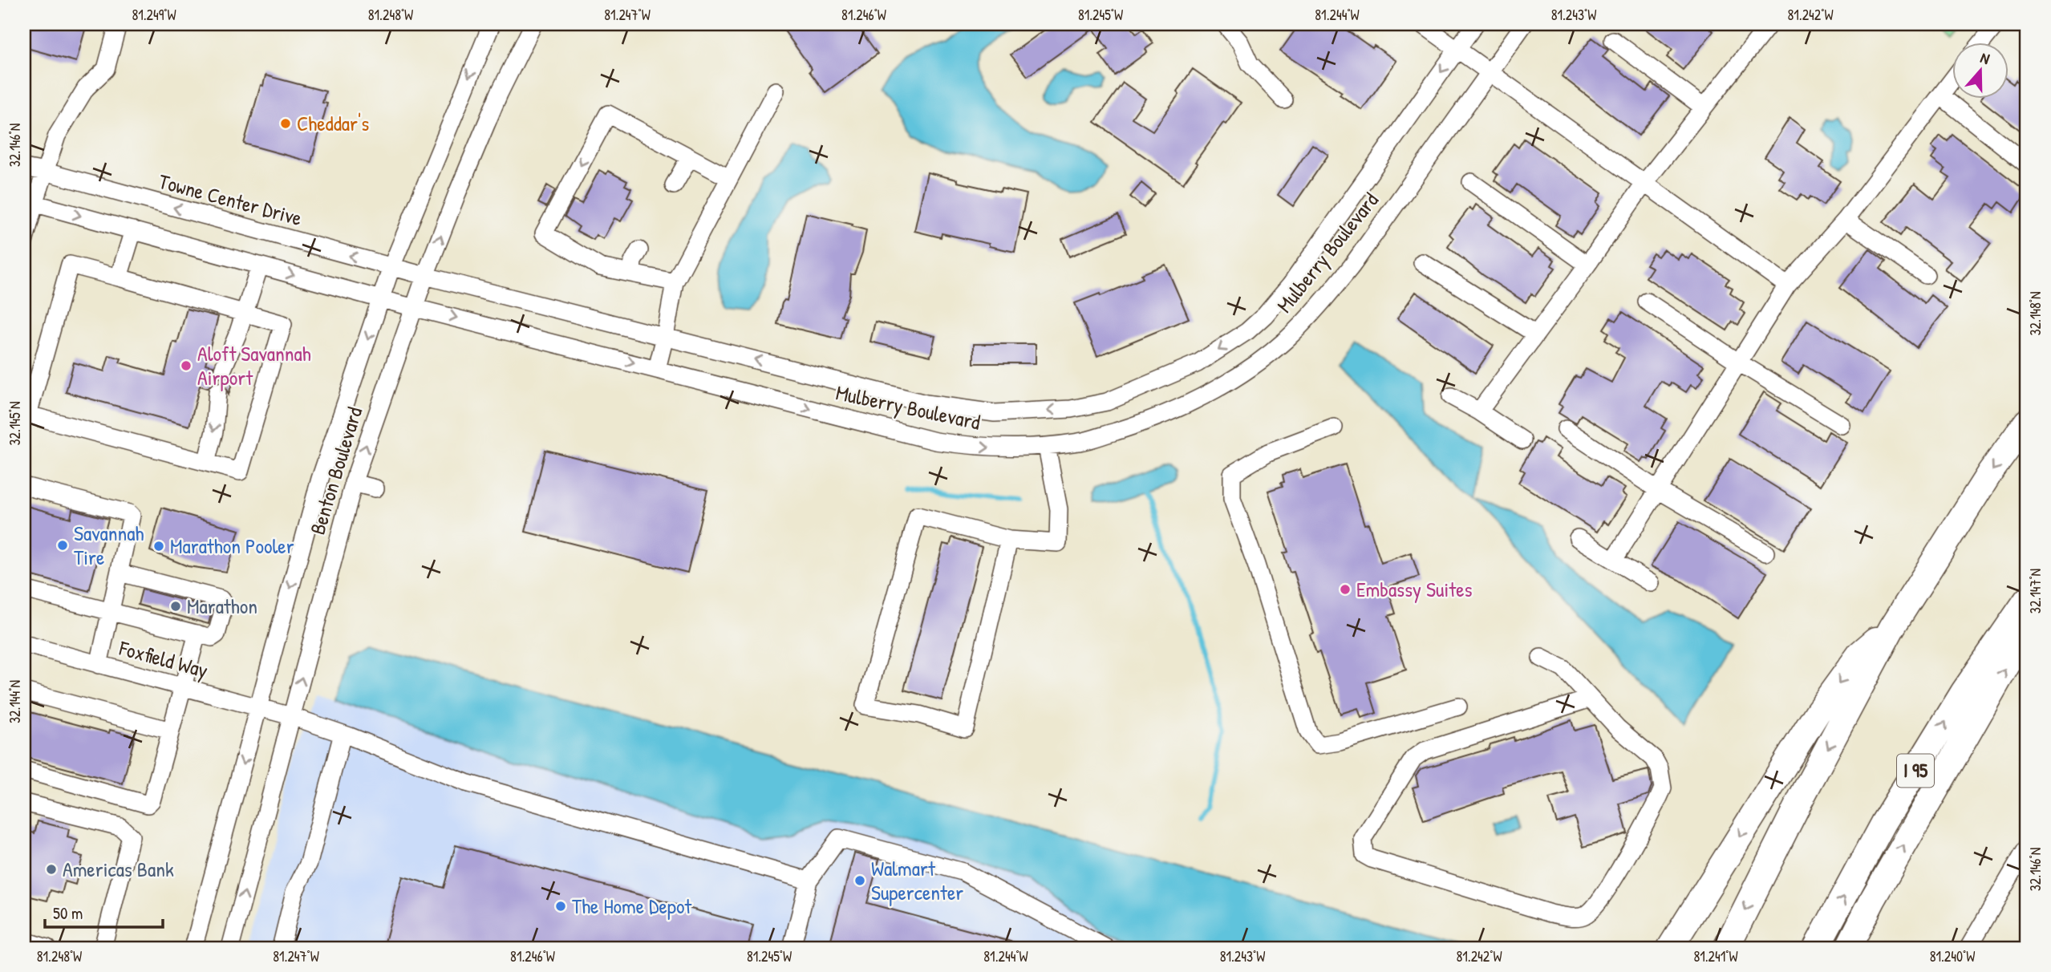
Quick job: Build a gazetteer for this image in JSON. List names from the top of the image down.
{
  "streets": {
    "highway": ["I 95"],
    "street": [
      "Towne Center Drive",
      "Mulberry Boulevard",
      "Benton Boulevard",
      "Foxfield Way"
    ]
  },
  "crossings": [
    ["Towne Center Drive", "Mulberry Boulevard"],
    ["Towne Center Drive", "Benton Boulevard"],
    ["Mulberry Boulevard", "Benton Boulevard"],
    ["Benton Boulevard", "Foxfield Way"]
  ],
  "places": [
    "Cheddar's",
    "Aloft Savannah Airport",
    "Savannah Tire",
    "Marathon Pooler",
    "Embassy Suites",
    "Marathon",
    "Americas Bank",
    "Walmart Supercenter",
    "The Home Depot"
  ],
  "scale_bar": "50 m",
  "north": "top",
  "coordinates": [
    "81.249°W",
    "81.248°W",
    "81.247°W",
    "81.246°W",
    "81.245°W",
    "81.244°W",
    "81.243°W",
    "81.242°W",
    "32.146°N",
    "32.148°N",
    "32.145°N",
    "32.147°N",
    "32.144°N",
    "81.241°W",
    "81.240°W"
  ]
}
